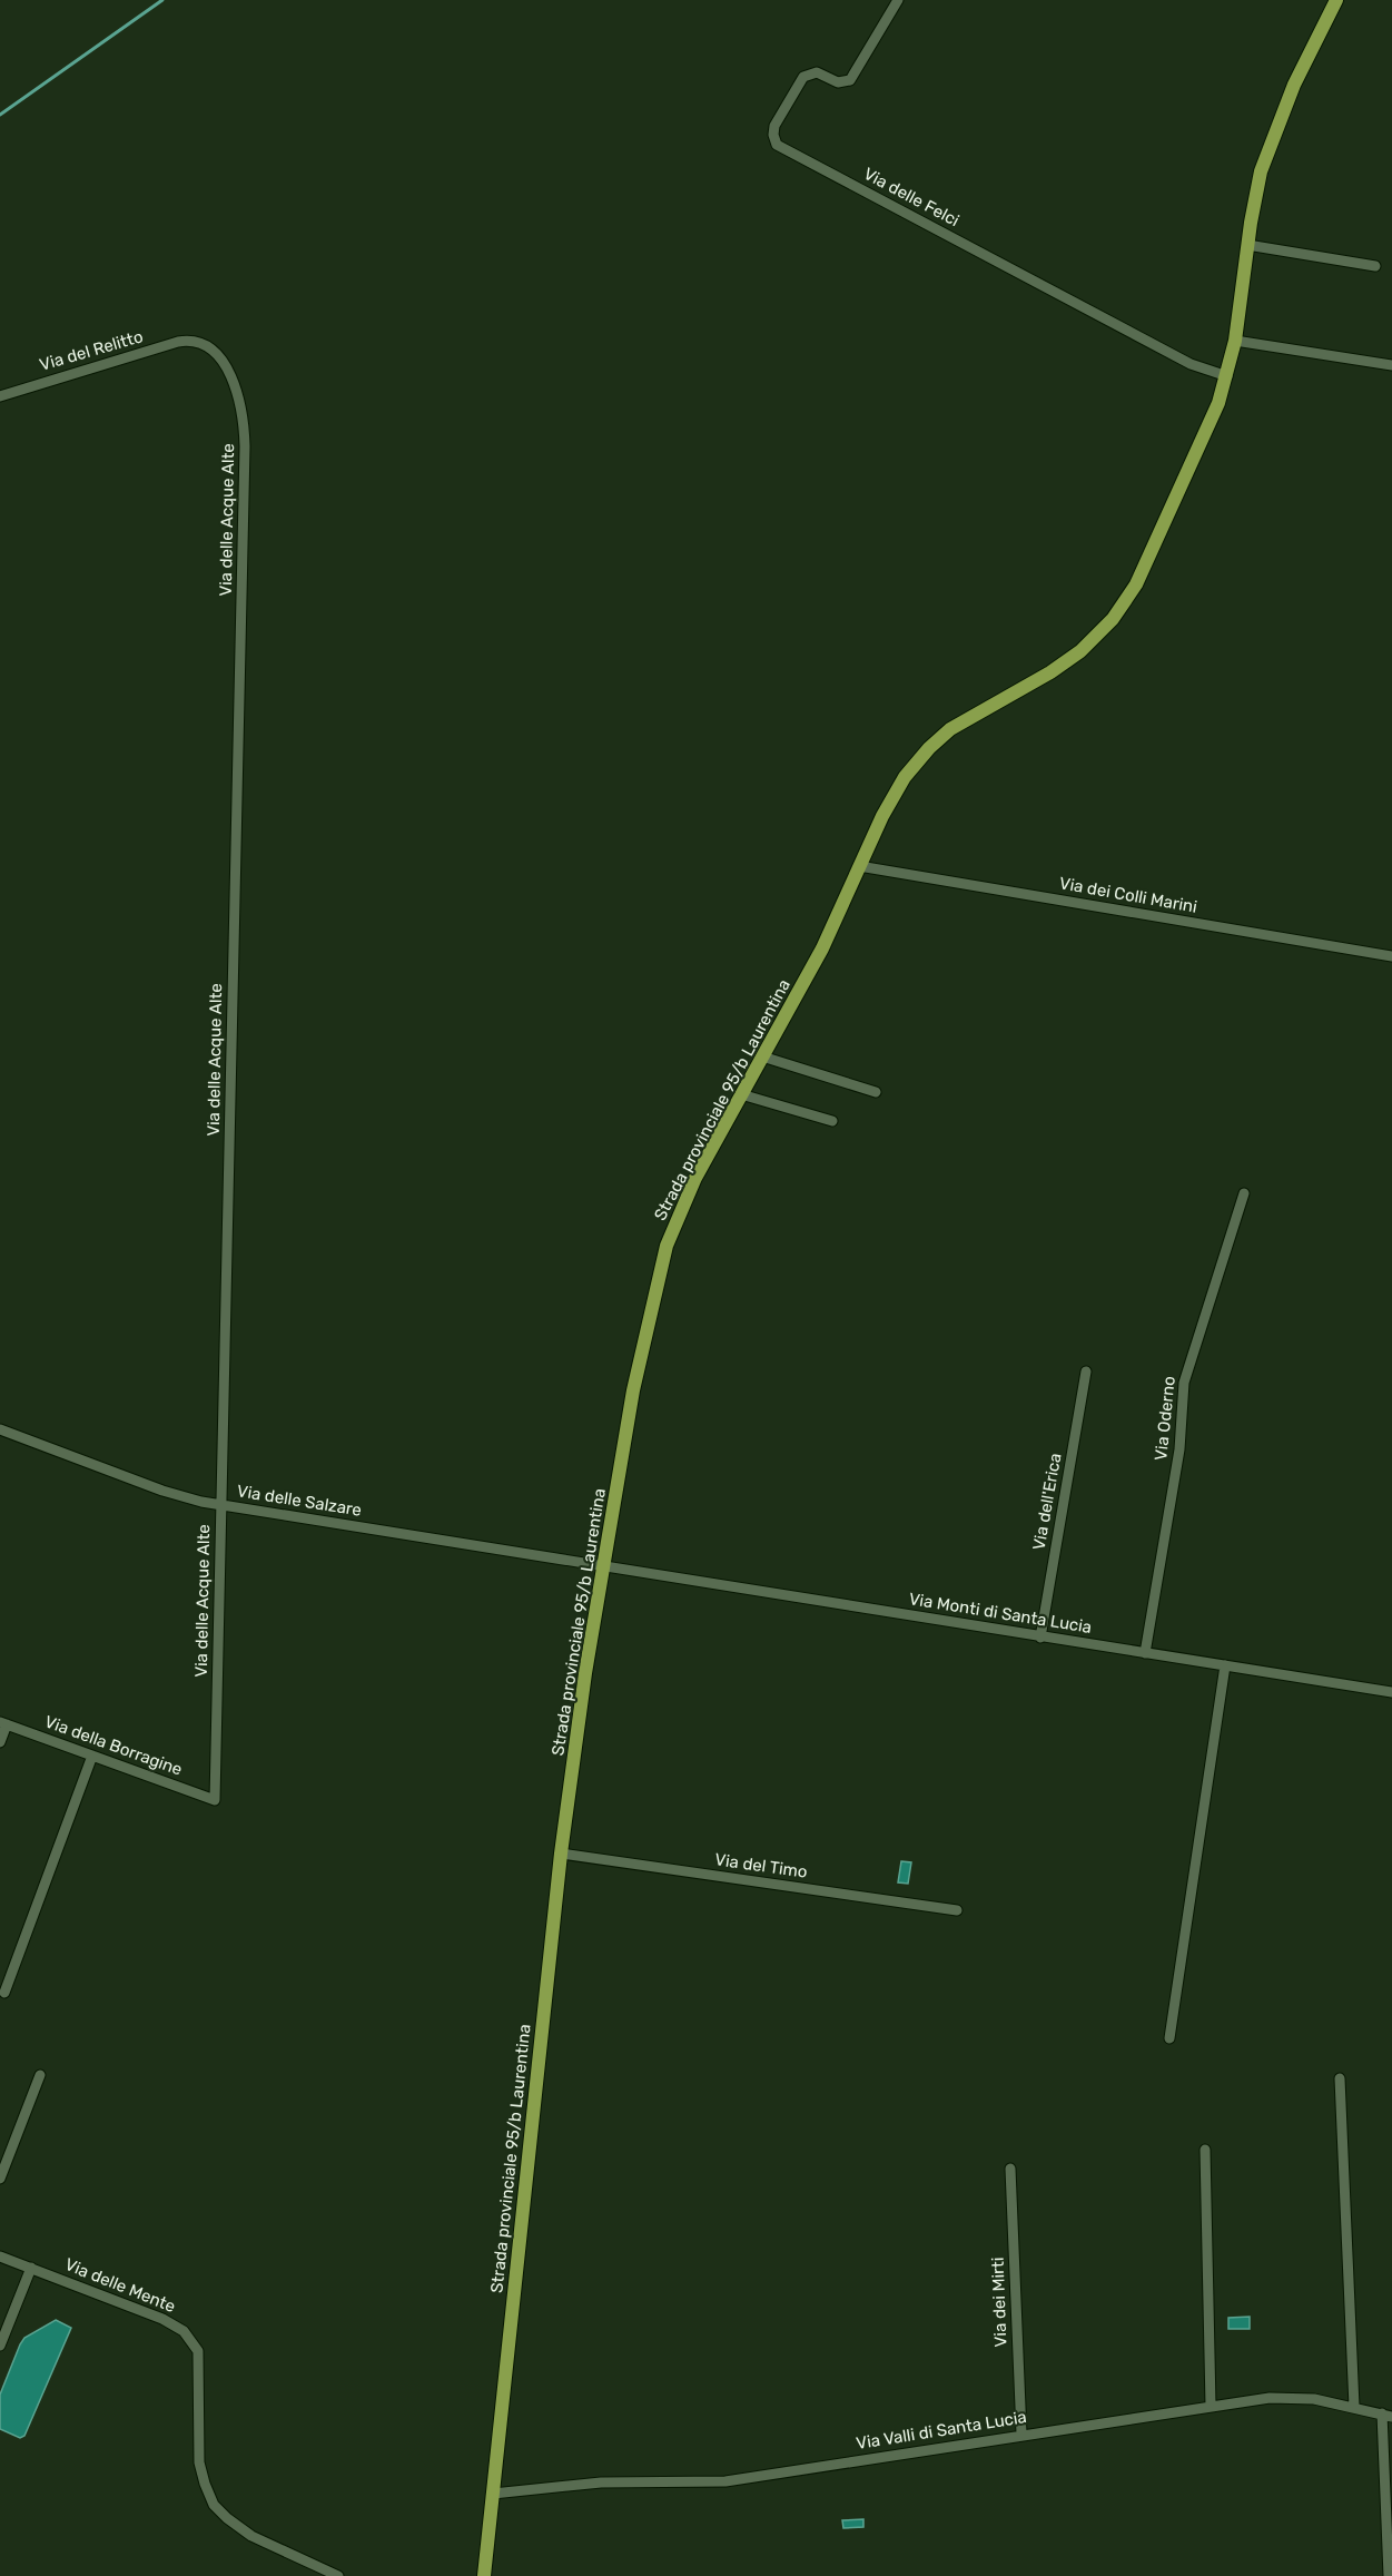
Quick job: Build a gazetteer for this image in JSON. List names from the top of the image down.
{
  "streets": {
    "main road": ["Strada provinciale 95/b Laurentina"],
    "street": [
      "Via delle Felci",
      "Via del Relitto",
      "Via delle Acque Alte",
      "Via dei Colli Marini",
      "Via Oderno",
      "Via delle Salzare",
      "Via dell'Erica",
      "Via Monti di Santa Lucia",
      "Via della Borragine",
      "Via del Timo",
      "Via delle Mente",
      "Via dei Mirti",
      "Via Valli di Santa Lucia"
    ]
  },
  "crossings": [
    ["Via delle Felci", "Strada provinciale 95/b Laurentina"],
    ["Via del Relitto", "Via delle Acque Alte"],
    ["Via delle Acque Alte", "Via delle Salzare"],
    ["Via delle Acque Alte", "Via della Borragine"],
    ["Via dei Colli Marini", "Strada provinciale 95/b Laurentina"],
    ["Strada provinciale 95/b Laurentina", "Via delle Salzare"],
    ["Strada provinciale 95/b Laurentina", "Via Monti di Santa Lucia"],
    ["Strada provinciale 95/b Laurentina", "Via del Timo"],
    ["Strada provinciale 95/b Laurentina", "Via Valli di Santa Lucia"],
    ["Via Oderno", "Via Monti di Santa Lucia"],
    ["Via delle Salzare", "Via Monti di Santa Lucia"],
    ["Via dell'Erica", "Via Monti di Santa Lucia"],
    ["Via dei Mirti", "Via Valli di Santa Lucia"]
  ]
}
